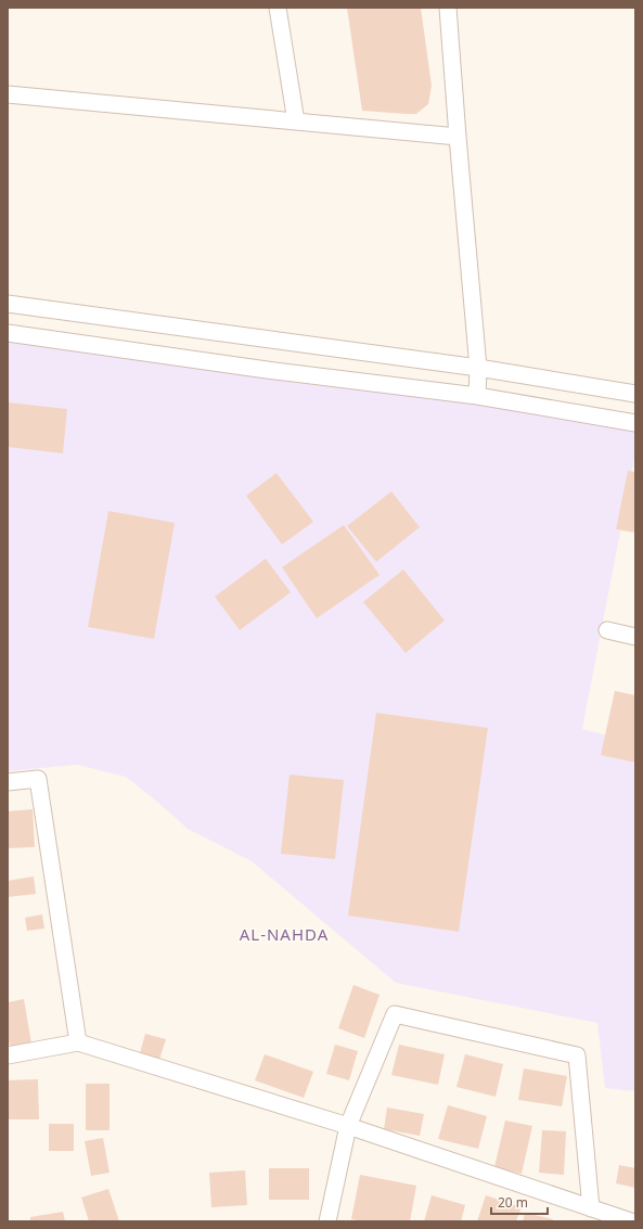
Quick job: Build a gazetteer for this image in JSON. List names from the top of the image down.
{
  "districts": ["AL-NAHDA"],
  "scale_bar": "20 m"
}
